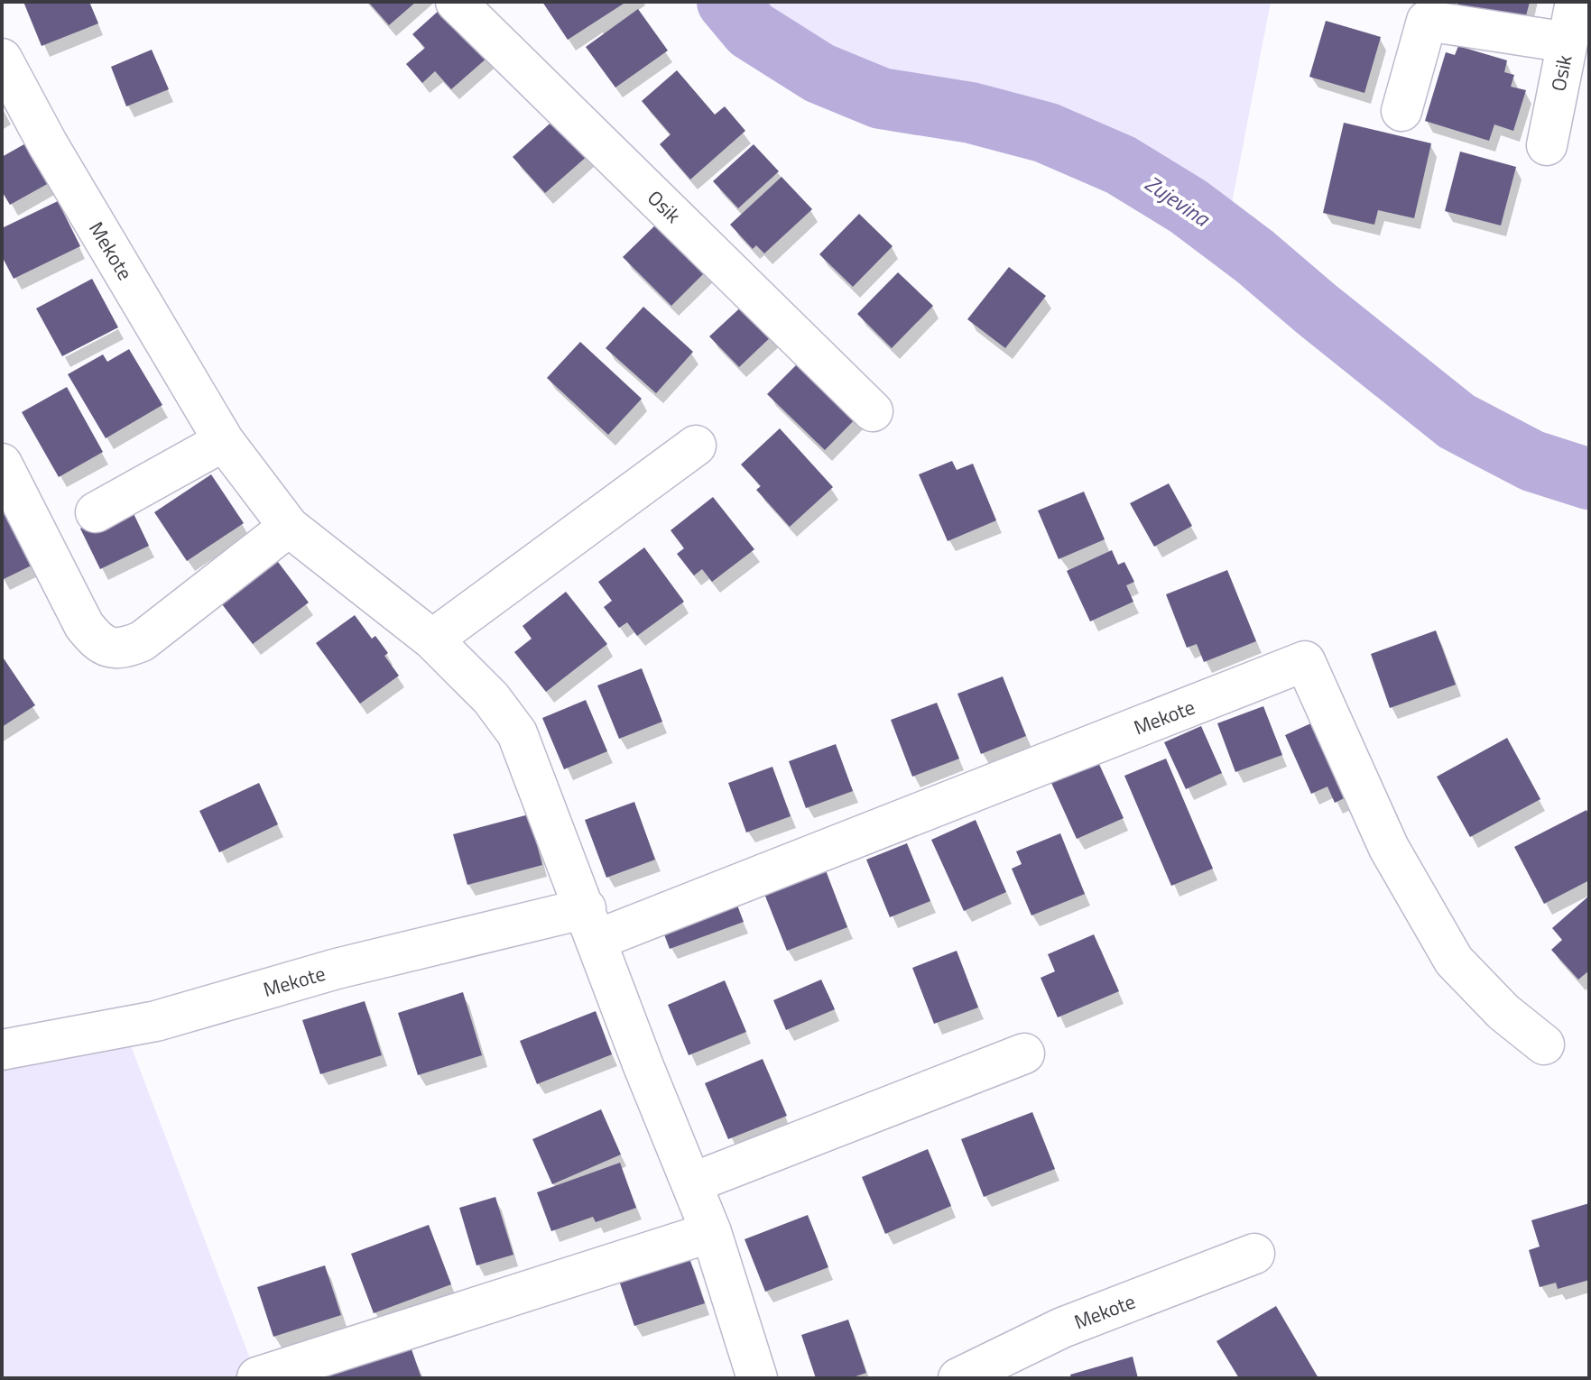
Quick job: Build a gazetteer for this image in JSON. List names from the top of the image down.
{
  "streets": {
    "street": ["Osik", "Mekote"]
  },
  "water": ["Zujevina"]
}
